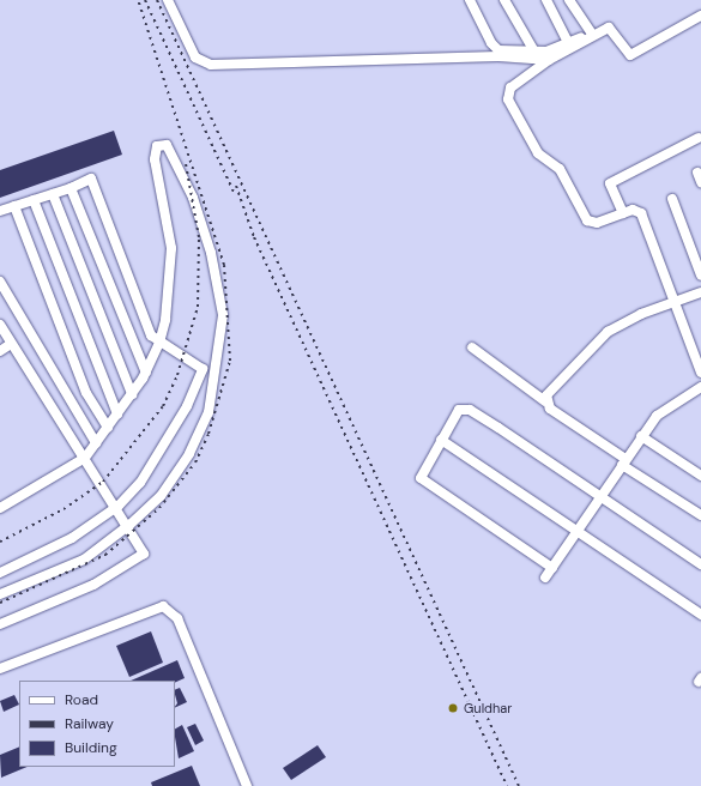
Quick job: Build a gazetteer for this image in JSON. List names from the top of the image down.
{
  "places": ["Guldhar"],
  "legend": ["Road", "Railway", "Building"]
}
